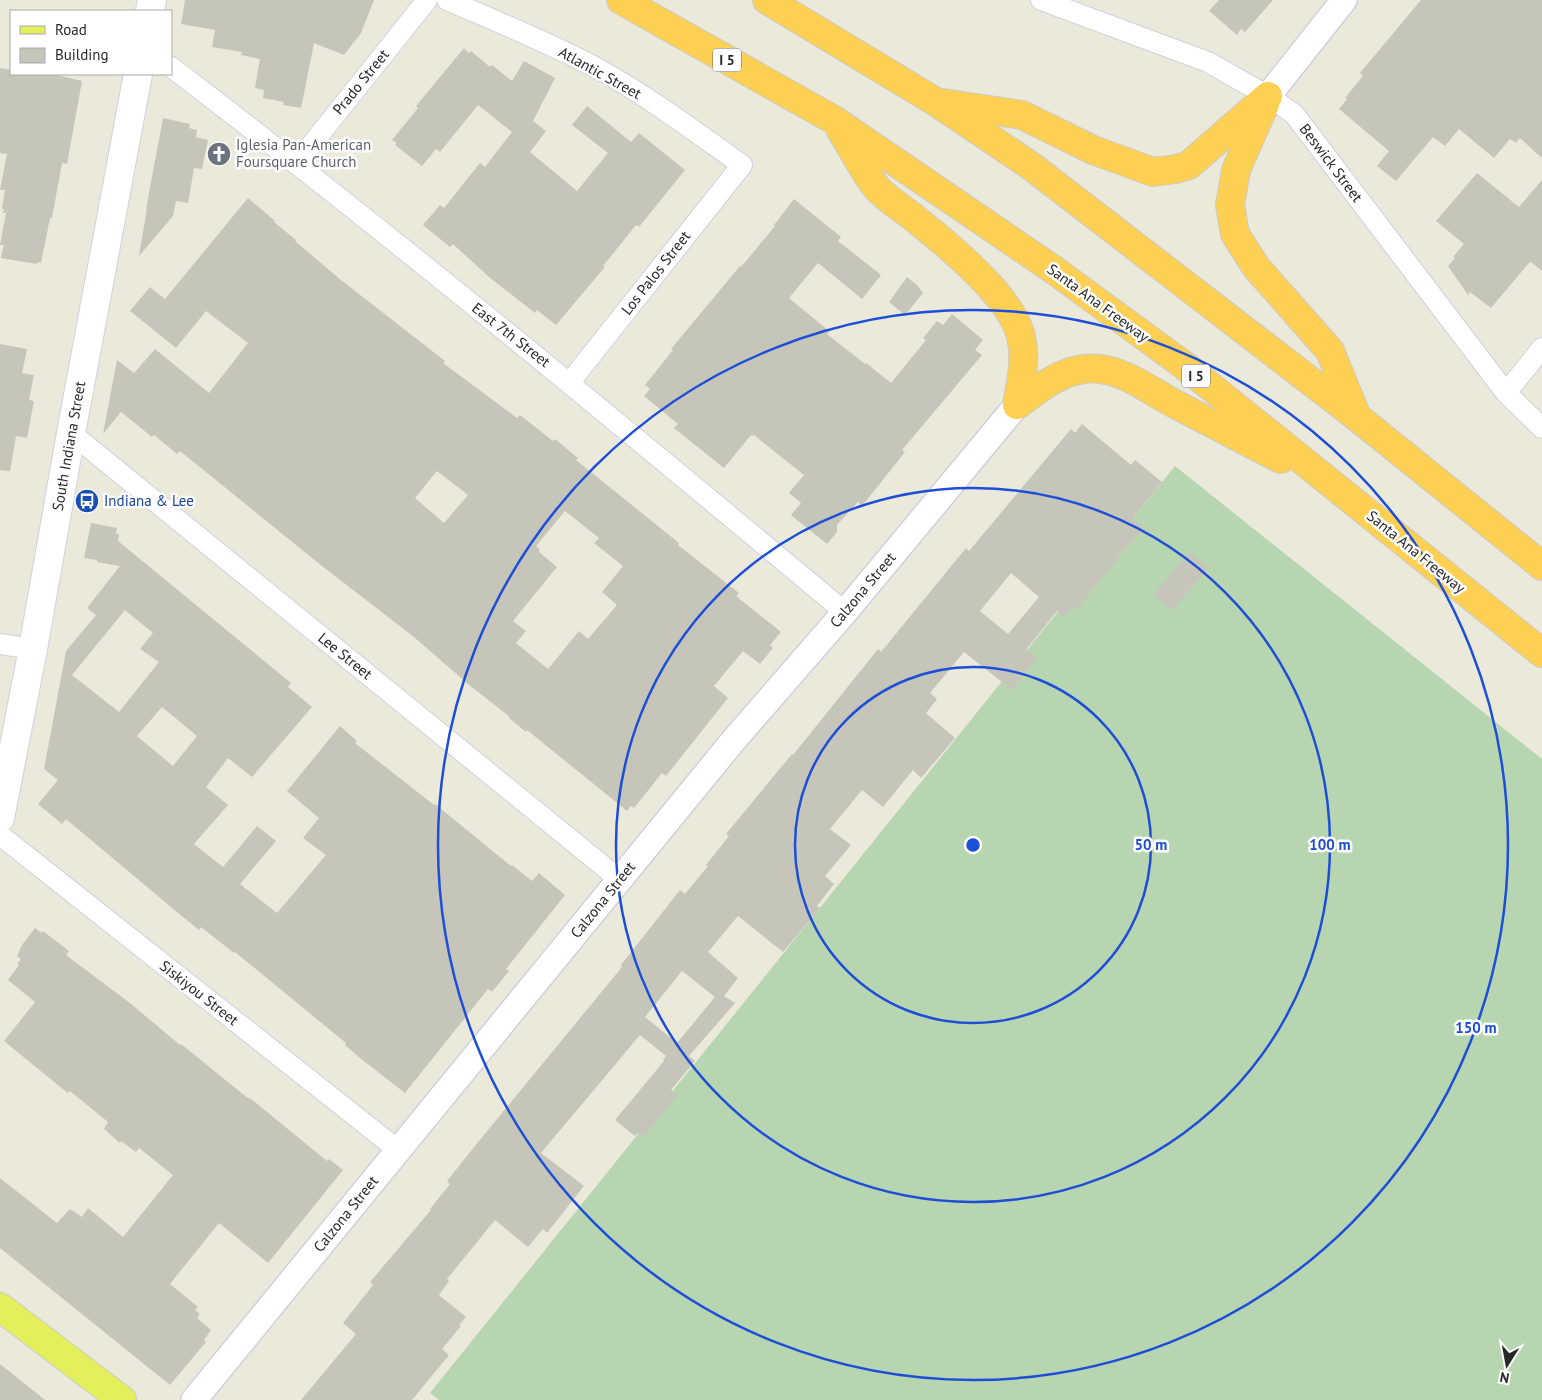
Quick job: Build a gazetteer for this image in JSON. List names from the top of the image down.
{
  "streets": {
    "highway": ["I 5", "Santa Ana Freeway"],
    "main road": ["South Indiana Street"],
    "street": [
      "Atlantic Street",
      "Prado Street",
      "Beswick Street",
      "Los Palos Street",
      "East 7th Street",
      "Calzona Street",
      "Lee Street",
      "Siskiyou Street"
    ]
  },
  "crossings": [
    ["Atlantic Street", "Los Palos Street"],
    ["Prado Street", "East 7th Street"],
    ["Los Palos Street", "East 7th Street"],
    ["East 7th Street", "Calzona Street"],
    ["South Indiana Street", "Lee Street"],
    ["Calzona Street", "Lee Street"],
    ["Calzona Street", "Siskiyou Street"]
  ],
  "places": {
    "church": ["Iglesia Pan-American Foursquare Church"],
    "bus stop": ["Indiana & Lee"]
  },
  "legend": ["Road", "Building"],
  "north": "bottom",
  "rings": ["50 m", "100 m", "150 m"]
}
